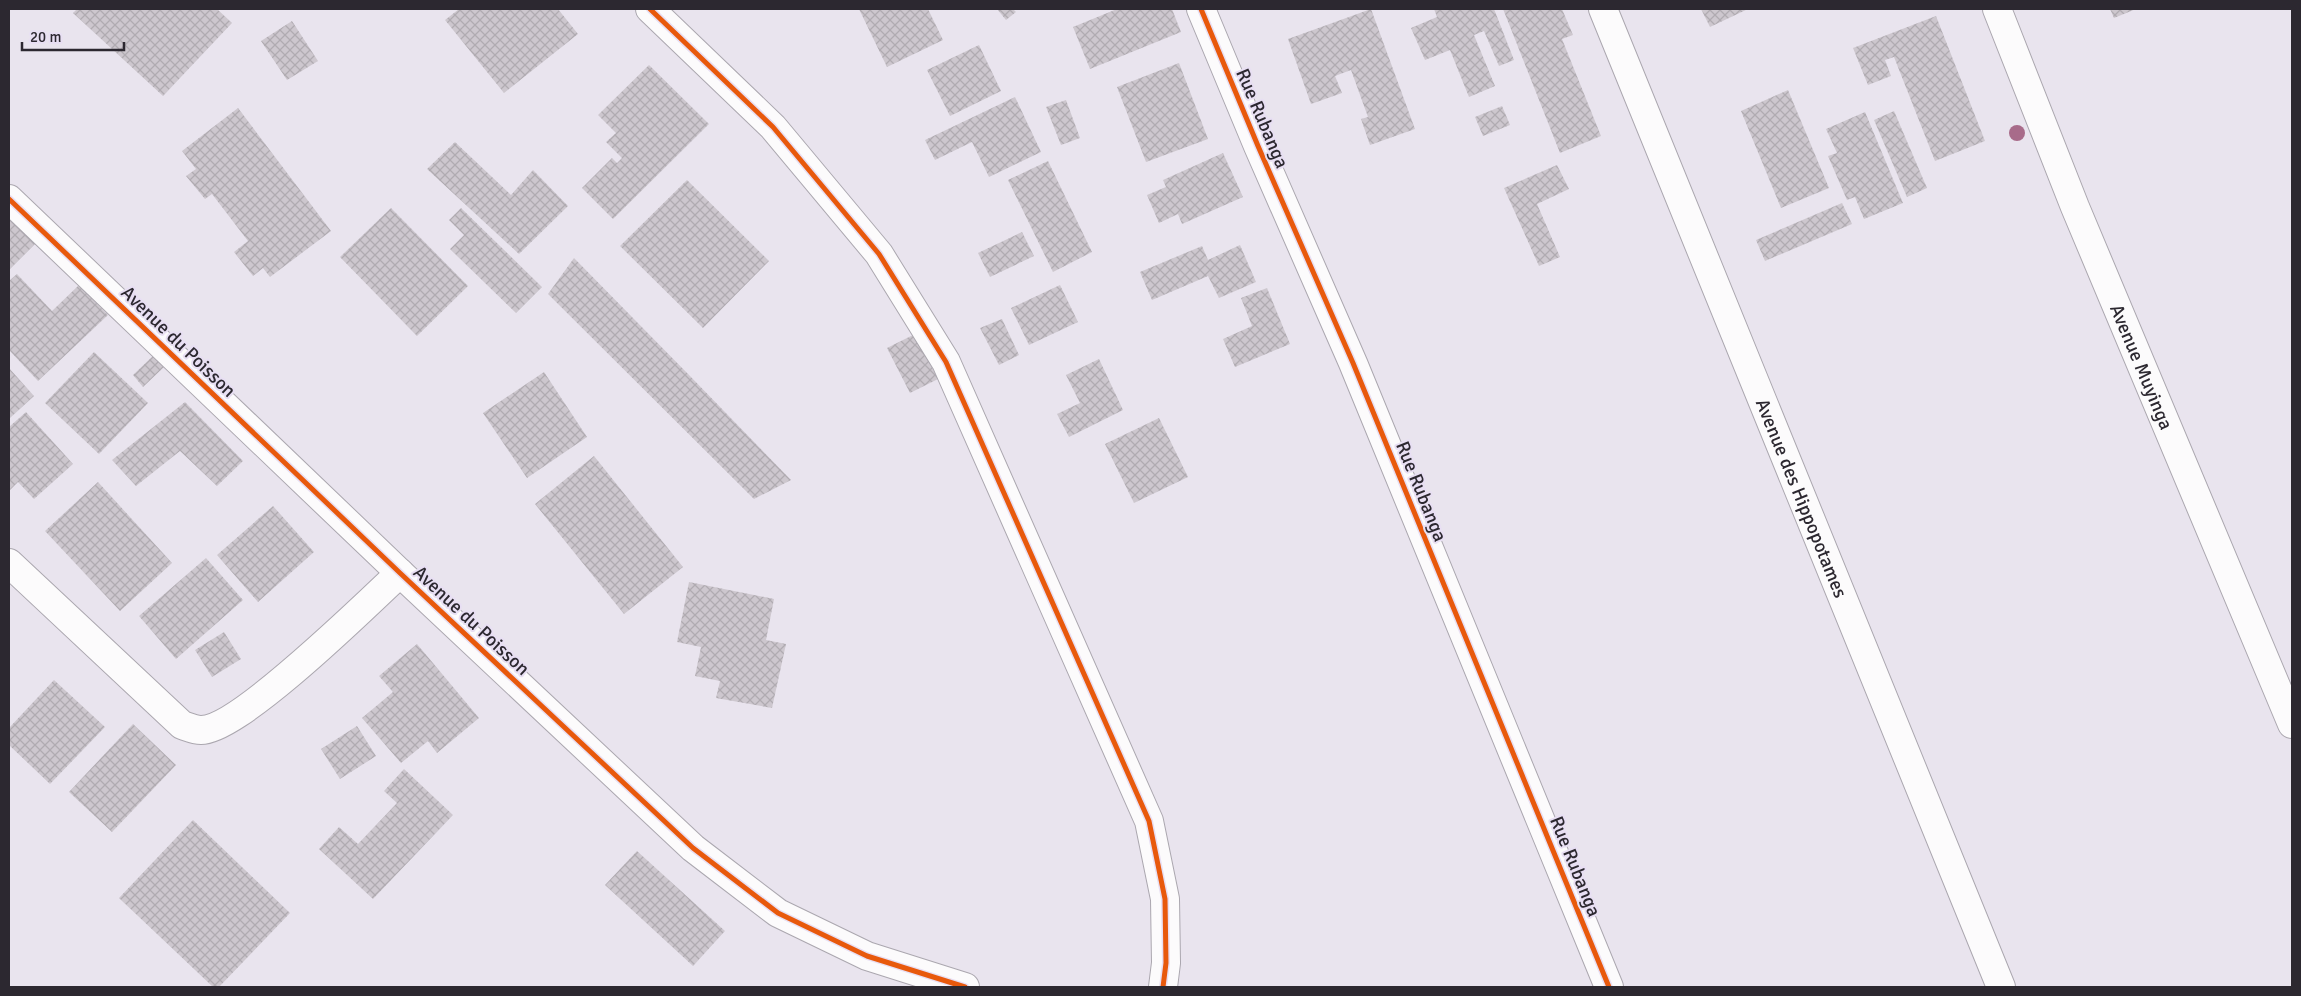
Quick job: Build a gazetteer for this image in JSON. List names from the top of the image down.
{
  "streets": {
    "street": [
      "Rue Rubanga",
      "Avenue du Poisson",
      "Avenue Muyinga",
      "Avenue des Hippopotames"
    ]
  },
  "scale_bar": "20 m"
}
